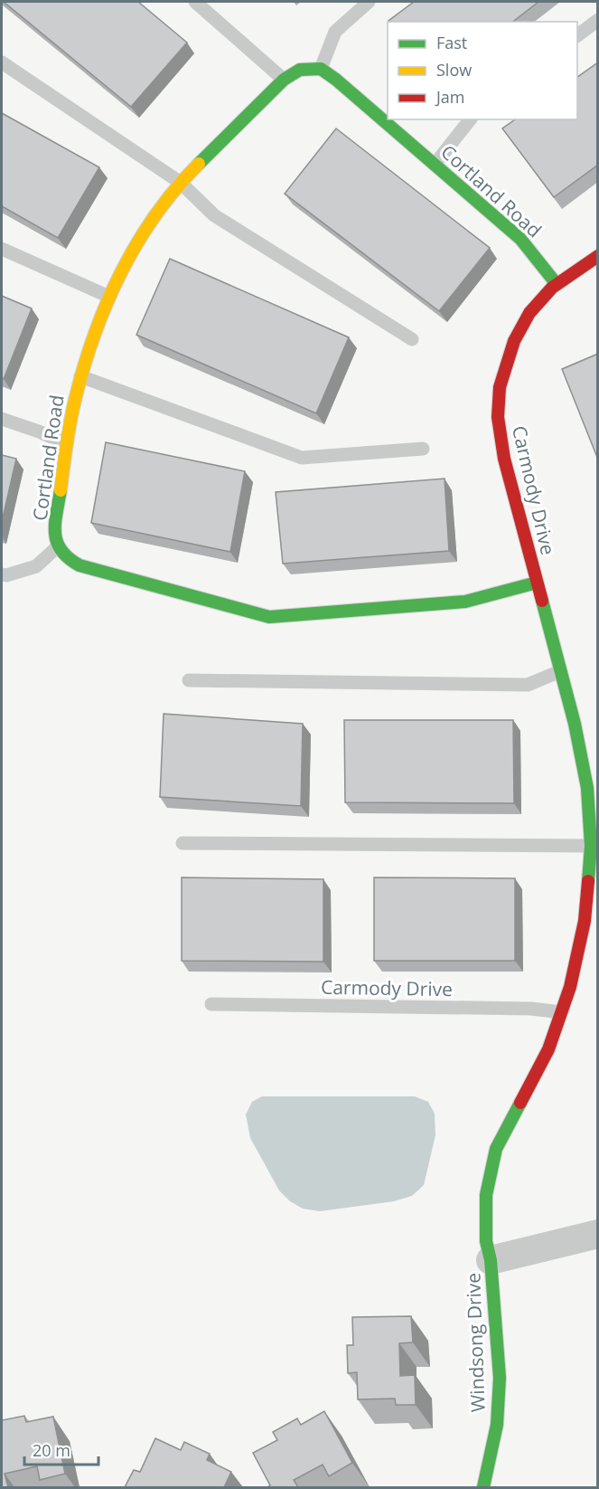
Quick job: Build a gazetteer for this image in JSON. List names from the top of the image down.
{
  "streets": {
    "street": ["Cortland Road", "Carmody Drive", "Windsong Drive"]
  },
  "crossings": [
    ["Cortland Road", "Carmody Drive"],
    ["Carmody Drive", "Windsong Drive"]
  ],
  "legend": ["Fast", "Slow", "Jam"],
  "scale_bar": "20 m"
}
